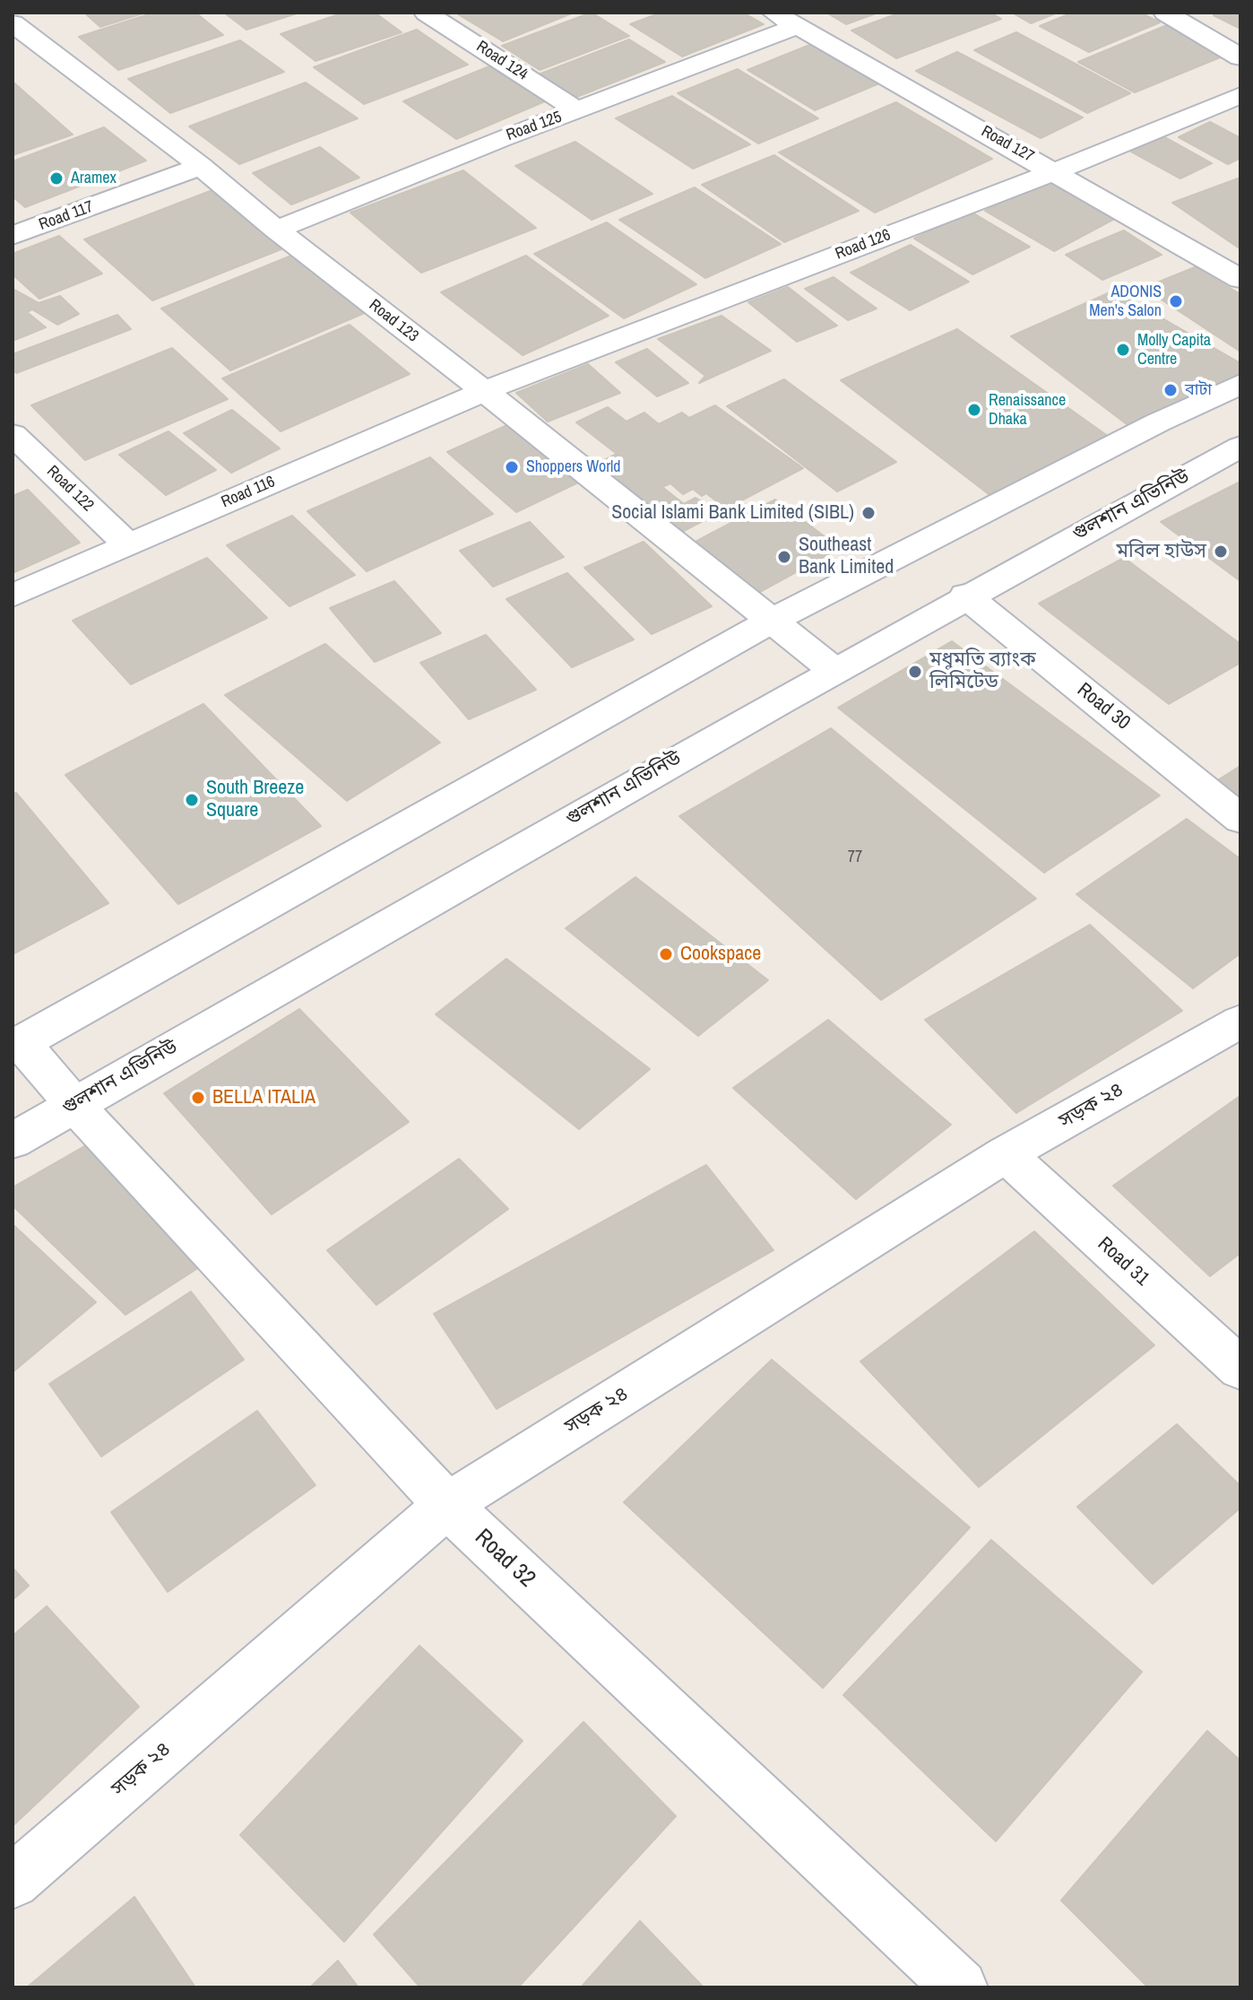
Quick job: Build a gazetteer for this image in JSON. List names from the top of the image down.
{
  "streets": {
    "street": [
      "Road 124",
      "Road 125",
      "Road 127",
      "Road 117",
      "Road 126",
      "Road 123",
      "Road 122",
      "Road 116",
      "গুলশান এভিনিউ",
      "Road 30",
      "সড়ক ২৪",
      "Road 31",
      "Road 32"
    ]
  },
  "crossings": [
    ["Road 124", "Road 125"],
    ["Road 125", "Road 127"],
    ["Road 125", "Road 123"],
    ["Road 127", "Road 126"],
    ["Road 117", "Road 123"],
    ["Road 126", "Road 123"],
    ["Road 126", "Road 116"],
    ["Road 123", "Road 116"],
    ["Road 123", "গুলশান এভিনিউ"],
    ["Road 122", "Road 116"],
    ["গুলশান এভিনিউ", "Road 30"],
    ["গুলশান এভিনিউ", "Road 32"],
    ["সড়ক ২৪", "Road 31"],
    ["সড়ক ২৪", "Road 32"]
  ],
  "places": [
    "Aramex",
    "ADONIS Men's Salon",
    "Molly Capita Centre",
    "বাটা",
    "Renaissance Dhaka",
    "Shoppers World",
    "Social Islami Bank Limited (SIBL)",
    "মবিল হাউস",
    "Southeast Bank Limited",
    "মধুমতি ব্যাংক লিমিটেড",
    "South Breeze Square",
    "Cookspace",
    "BELLA ITALIA"
  ],
  "house_numbers": ["77"]
}
